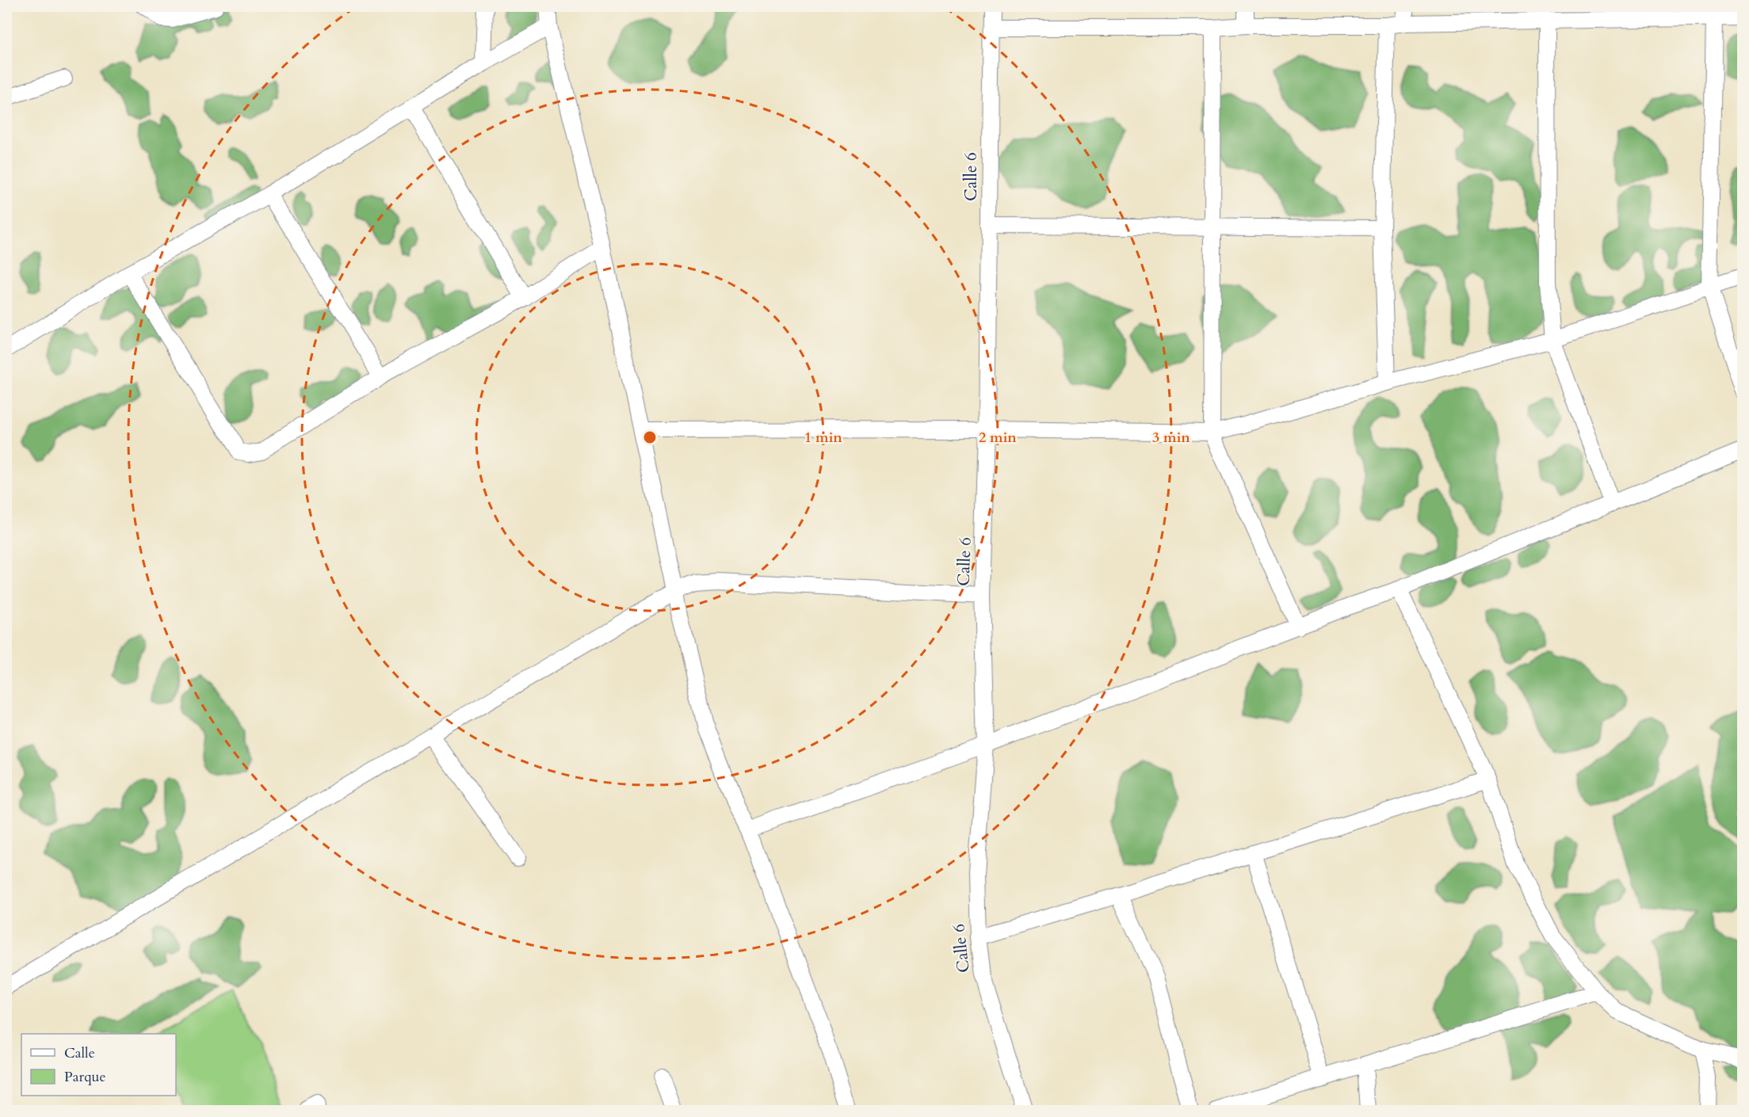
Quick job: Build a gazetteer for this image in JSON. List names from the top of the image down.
{
  "streets": {
    "street": ["Calle 6"]
  },
  "legend": ["Calle", "Parque"],
  "rings": ["1 min", "2 min", "3 min"]
}
